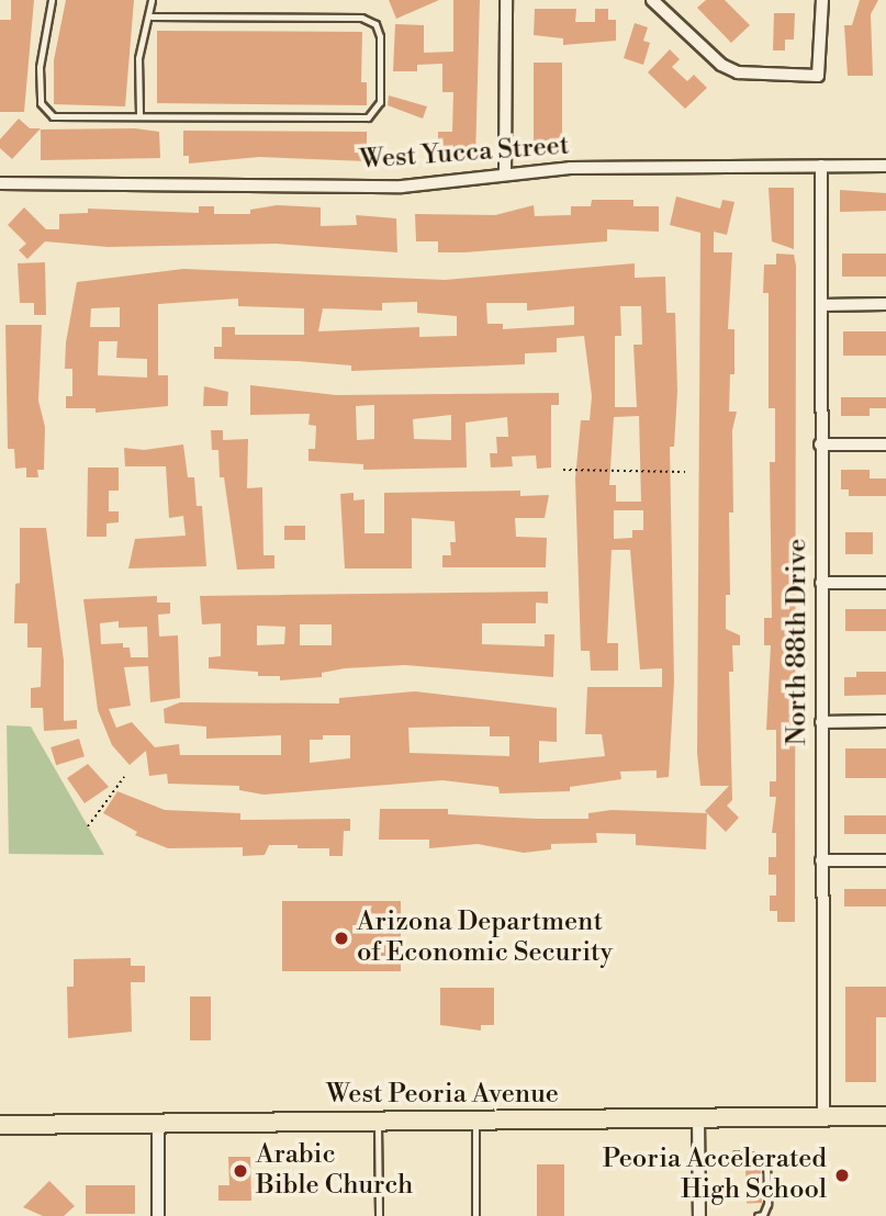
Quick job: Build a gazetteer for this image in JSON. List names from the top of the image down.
{
  "streets": {
    "main road": ["West Peoria Avenue"],
    "street": ["West Yucca Street", "North 88th Drive"]
  },
  "crossings": [
    ["West Yucca Street", "North 88th Drive"],
    ["North 88th Drive", "West Peoria Avenue"]
  ],
  "places": ["Arizona Department of Economic Security", "Arabic Bible Church", "Peoria Accelerated High School"]
}
